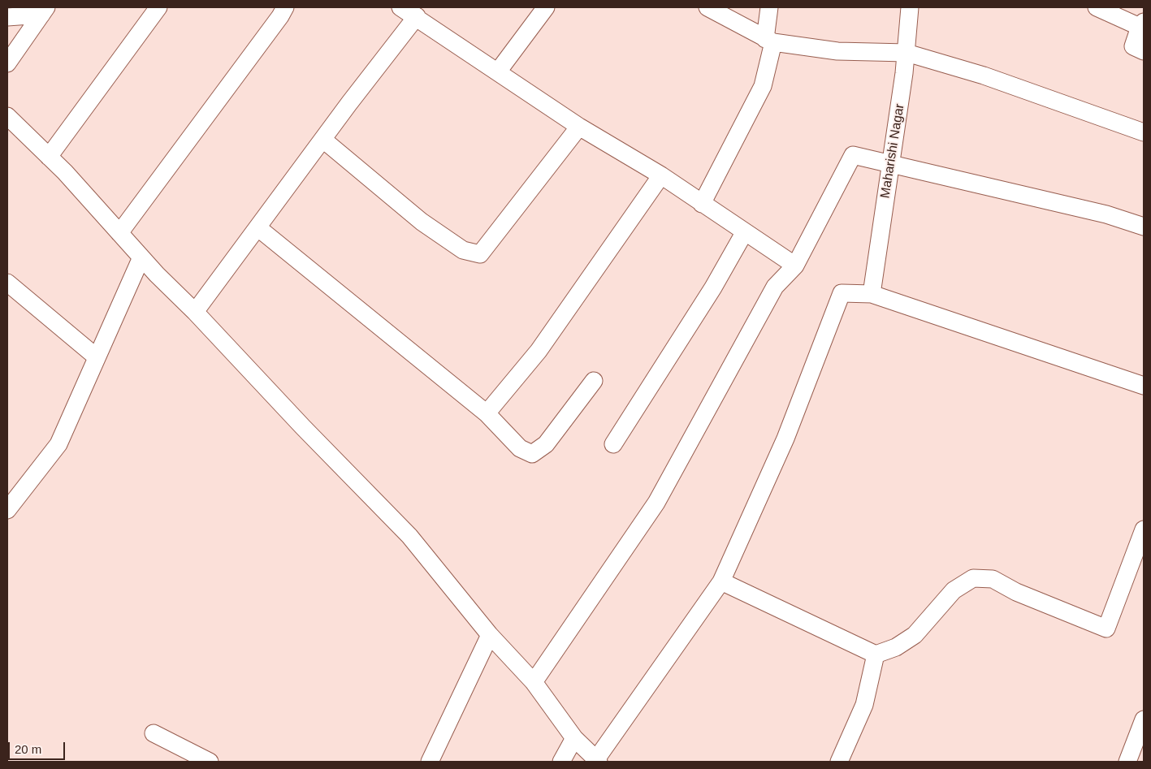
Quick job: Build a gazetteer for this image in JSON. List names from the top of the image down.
{
  "streets": {
    "street": ["Maharishi Nagar"]
  },
  "scale_bar": "20 m"
}
